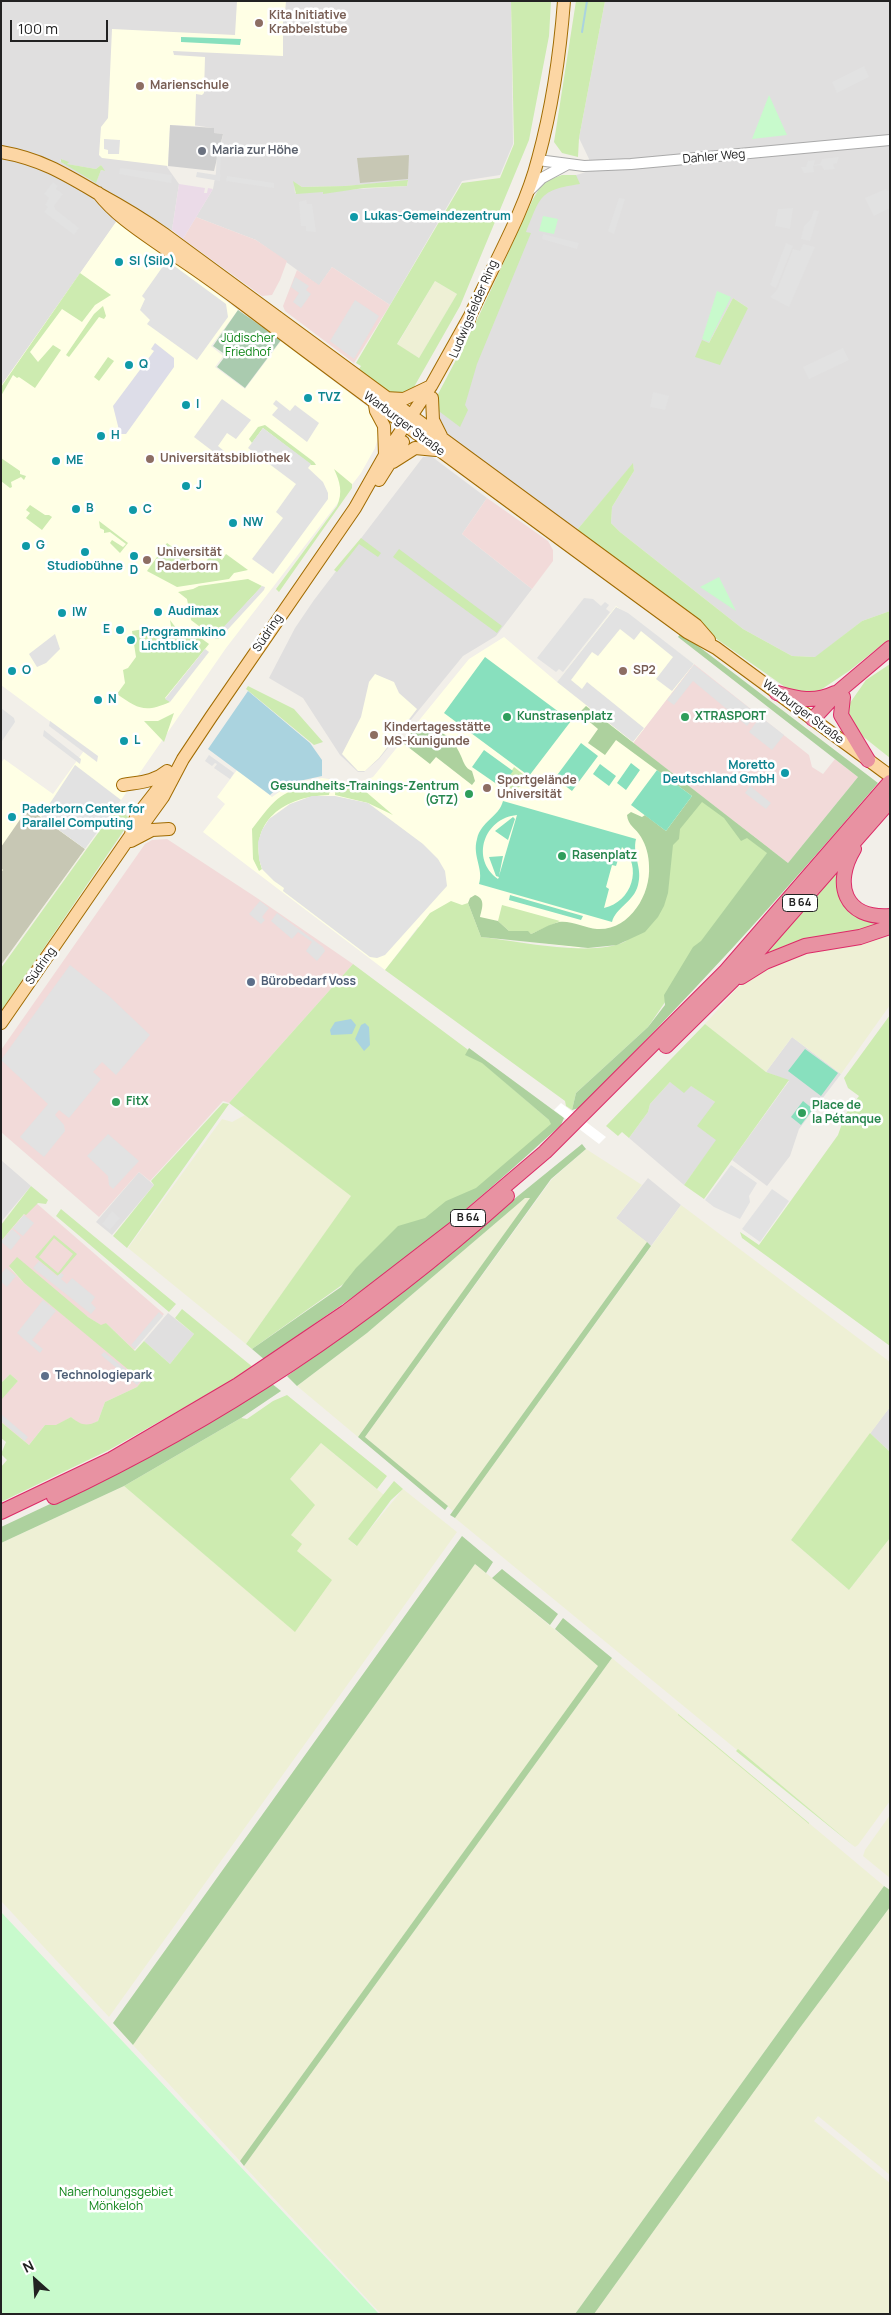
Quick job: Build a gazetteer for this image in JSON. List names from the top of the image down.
{
  "streets": {
    "highway": ["B 64"],
    "main road": ["Ludwigsfelder Ring", "Warburger Straße", "Südring"],
    "street": ["Dahler Weg"]
  },
  "crossings": [
    ["Dahler Weg", "Ludwigsfelder Ring"],
    ["Warburger Straße", "Südring"]
  ],
  "parks": ["Jüdischer Friedhof", "Naherholungsgebiet Mönkeloh"],
  "places": [
    "Kita Initiative Krabbelstube",
    "Marienschule",
    "Maria zur Höhe",
    "Lukas-Gemeindezentrum",
    "SI (Silo)",
    "Q",
    "TVZ",
    "I",
    "H",
    "Universitätsbibliothek",
    "ME",
    "J",
    "B",
    "C",
    "NW",
    "G",
    "Studiobühne",
    "D",
    "Universität Paderborn",
    "Audimax",
    "IW",
    "E",
    "Programmkino Lichtblick",
    "O",
    "SP2",
    "N",
    "Kunstrasenplatz",
    "XTRASPORT",
    "Kindertagesstätte MS-Kunigunde",
    "L",
    "Moretto Deutschland GmbH",
    "Sportgelände Universität",
    "Gesundheits-Trainings-Zentrum (GTZ)",
    "Paderborn Center for Parallel Computing",
    "Rasenplatz",
    "Bürobedarf Voss",
    "FitX",
    "Place de la Pétanque",
    "Technologiepark"
  ],
  "scale_bar": "100 m",
  "north": "top left"
}
